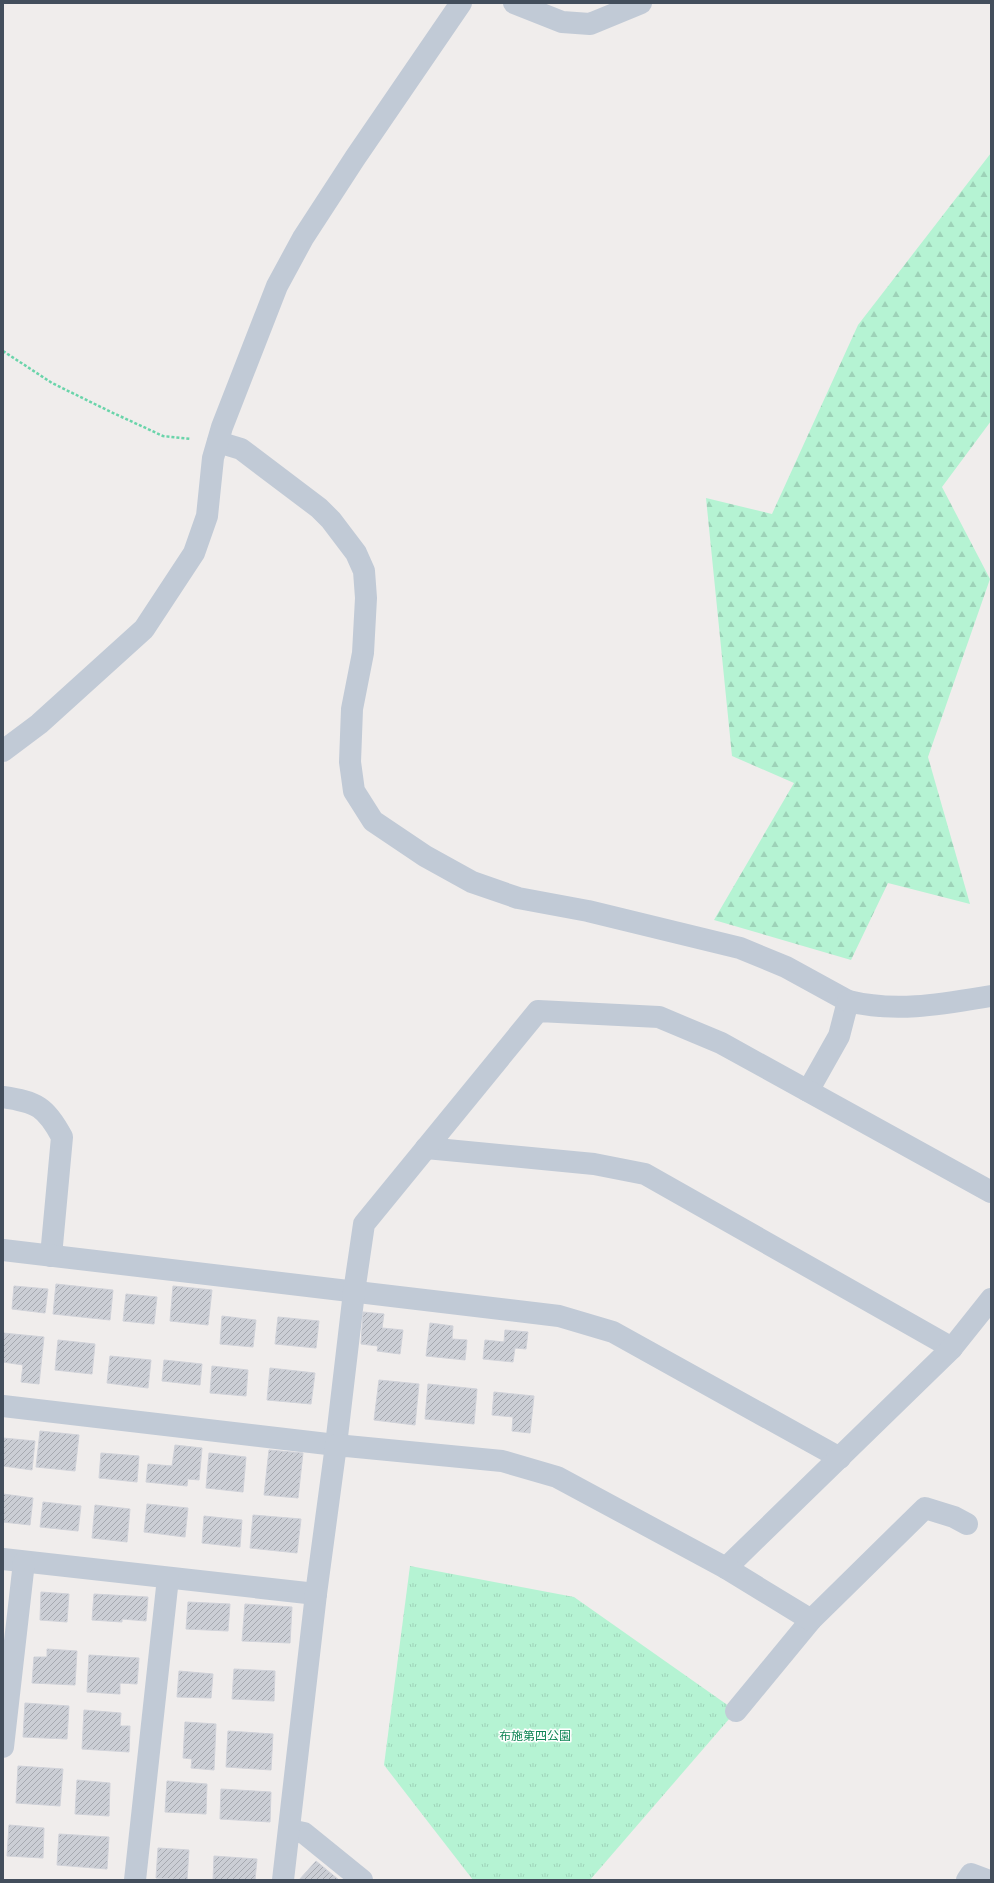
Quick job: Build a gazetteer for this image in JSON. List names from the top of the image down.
{
  "parks": ["布施第四公園"]
}
